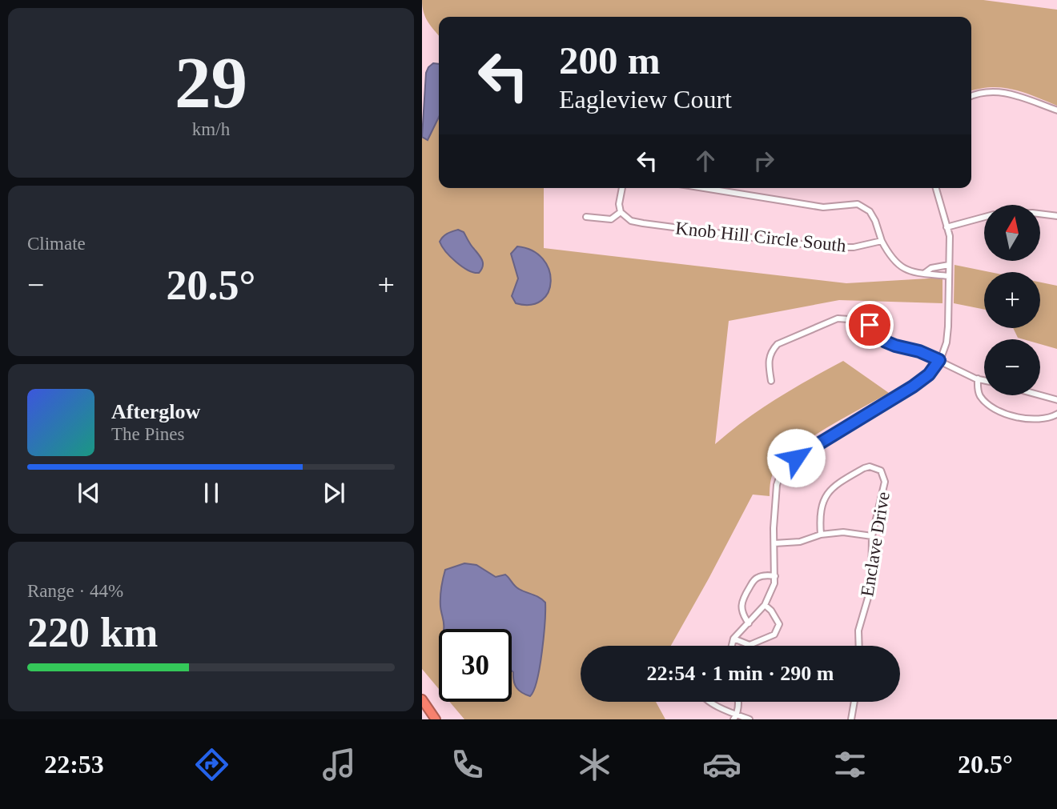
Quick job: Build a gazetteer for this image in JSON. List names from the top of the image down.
{
  "streets": {
    "street": ["Knob Hill Circle South", "Enclave Drive"]
  },
  "north": "top",
  "page": {
    "tile": [
      ["29", "km/h"],
      "Climate",
      ["Range · 44%", "220 km"]
    ],
    "turn": ["200 m", "Eagleview Court"],
    "map_buttons": ["+", "−"],
    "heat": ["−", "20.5°", "+"],
    "song": ["Afterglow", "The Pines"],
    "limit": "30",
    "trip": "22:54 · 1 min · 290 m",
    "tabs": ["22:53", "20.5°"]
  }
}
